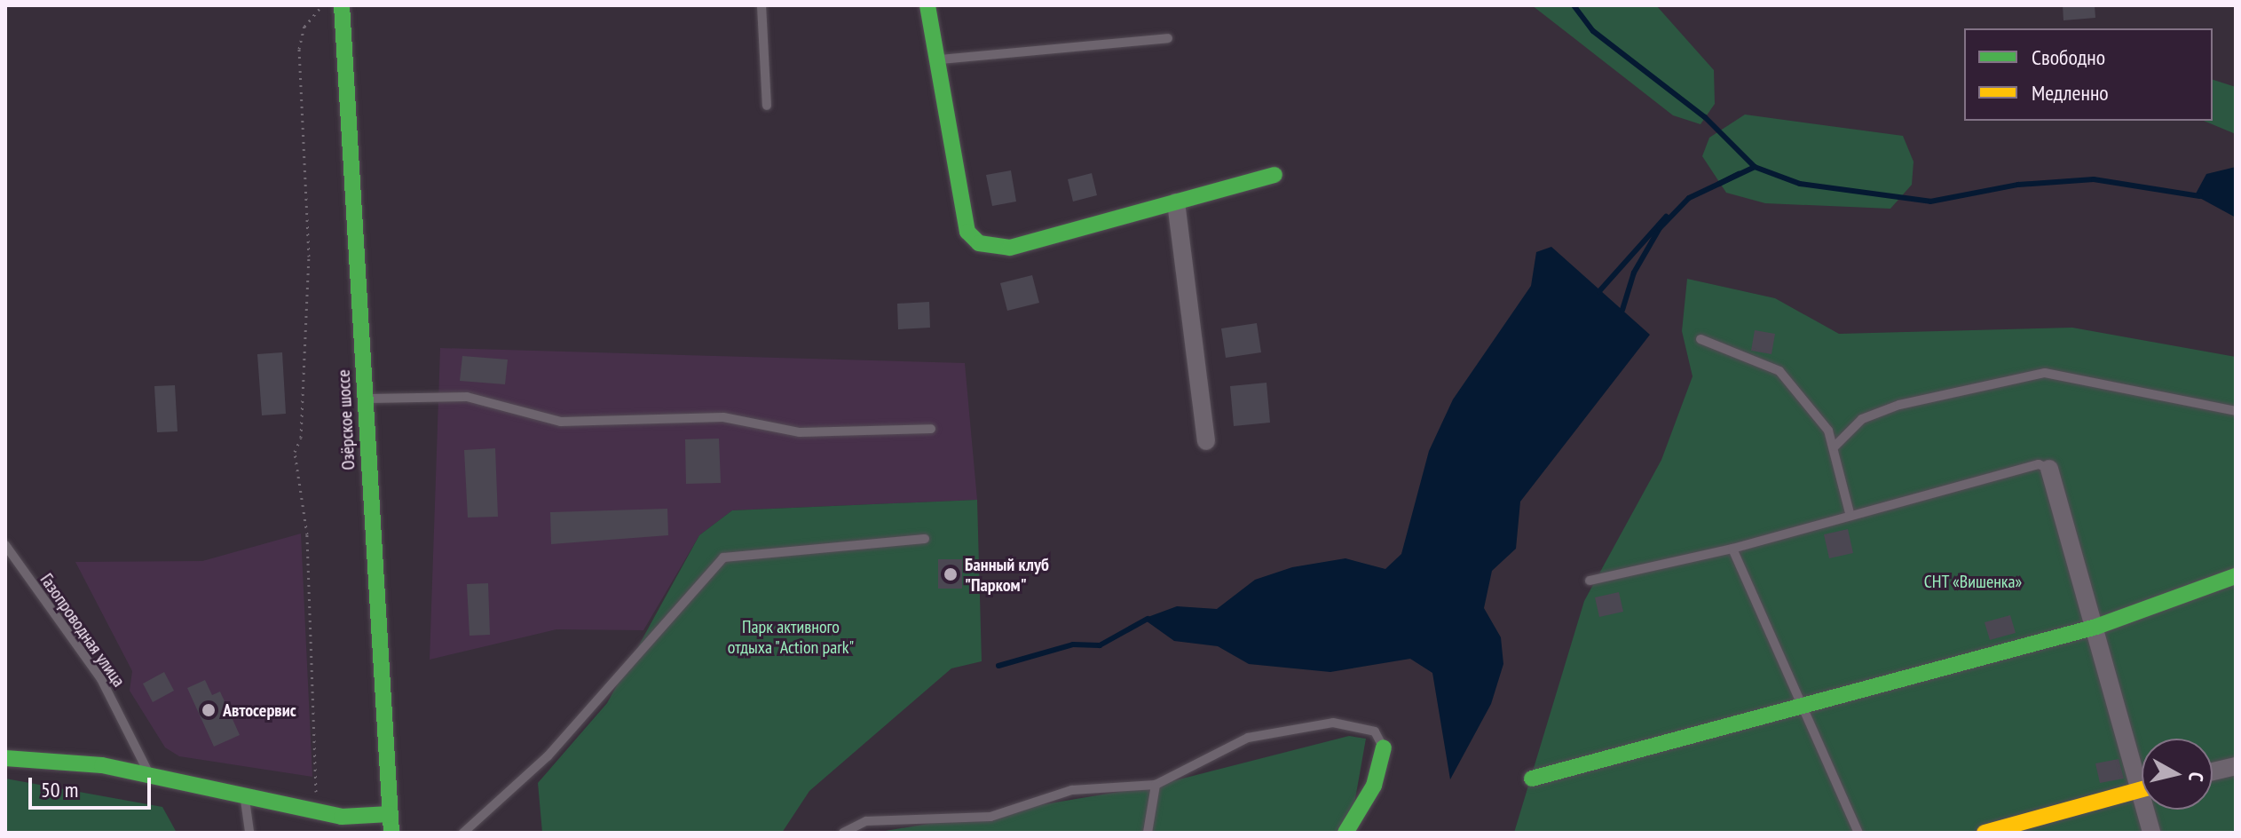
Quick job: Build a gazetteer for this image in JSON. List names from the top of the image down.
{
  "streets": {
    "street": ["Озёрское шоссе"],
    "lane": ["Газопроводная улица"]
  },
  "parks": ["СНТ «Вишенка»", "Парк активного отдыха \"Action park\""],
  "places": ["Банный клуб \"Парком\"", "Автосервис"],
  "legend": ["Свободно", "Медленно"],
  "scale_bar": "50 m",
  "north": "right"
}
